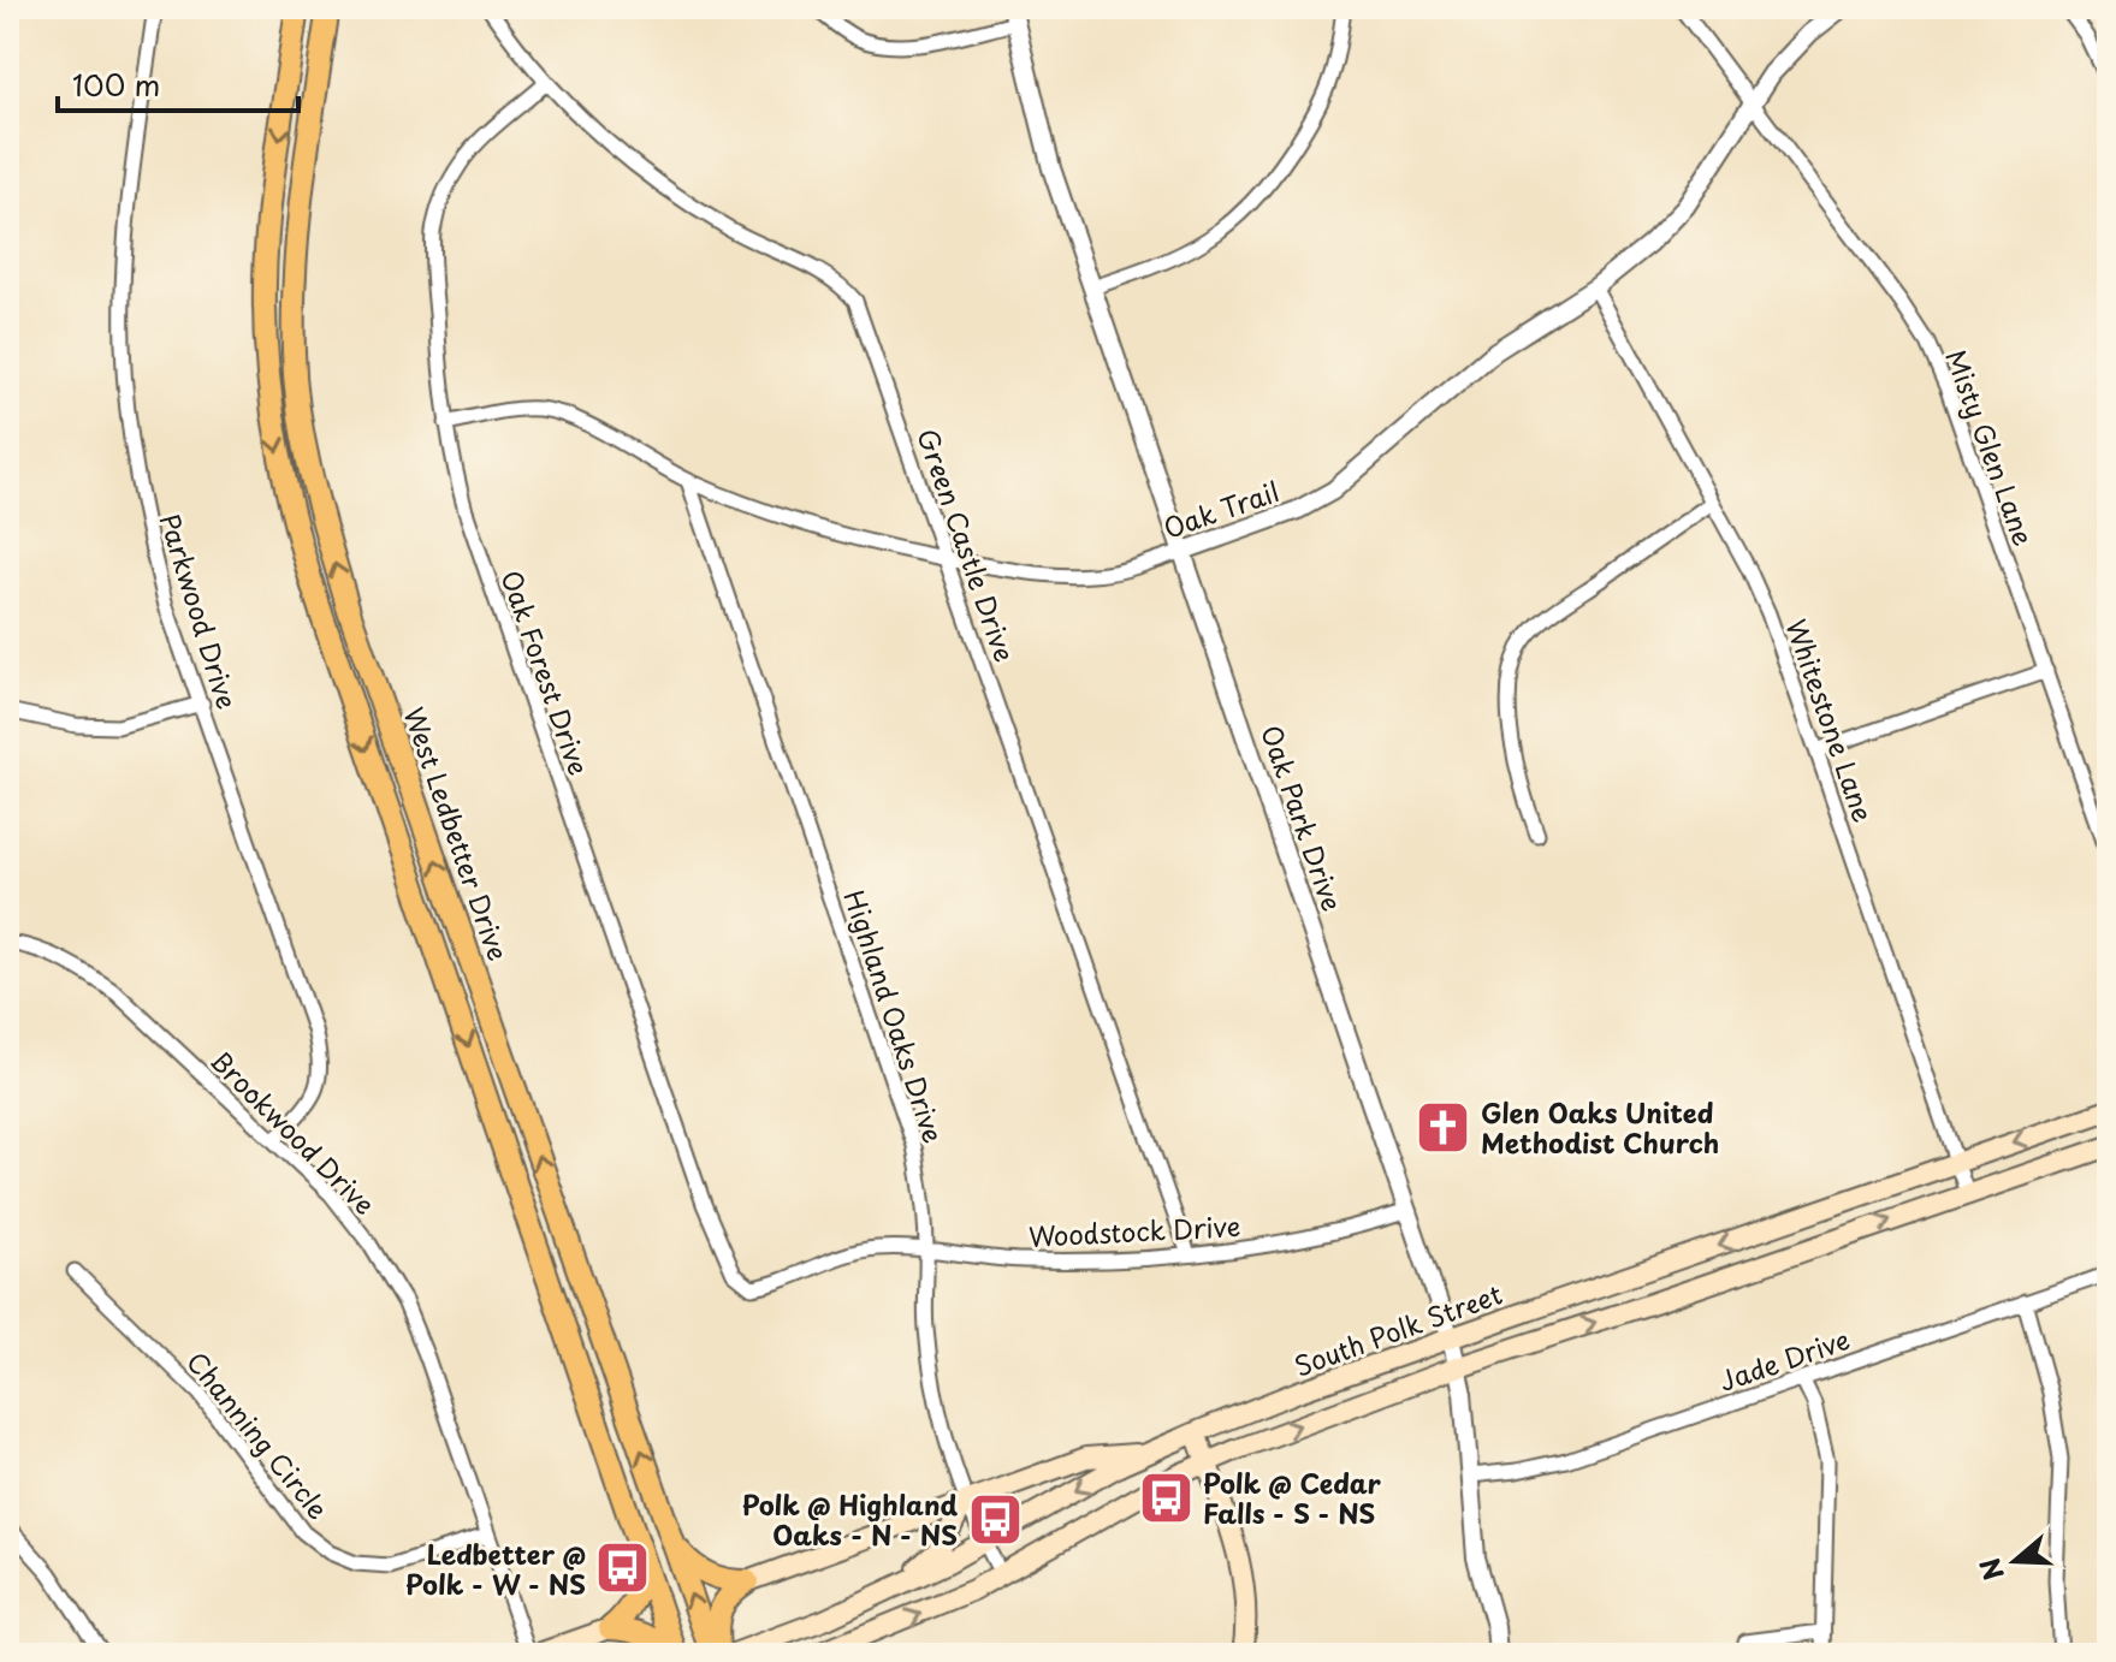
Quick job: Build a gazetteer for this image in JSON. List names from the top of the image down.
{
  "streets": {
    "main road": ["West Ledbetter Drive", "South Polk Street"],
    "street": [
      "Misty Glen Lane",
      "Oak Trail",
      "Green Castle Drive",
      "Parkwood Drive",
      "Oak Forest Drive",
      "Whitestone Lane",
      "Oak Park Drive",
      "Highland Oaks Drive",
      "Brookwood Drive",
      "Woodstock Drive",
      "Jade Drive",
      "Channing Circle"
    ]
  },
  "crossings": [
    ["Misty Glen Lane", "Oak Trail"],
    ["Oak Trail", "Green Castle Drive"],
    ["Oak Trail", "Oak Forest Drive"],
    ["Oak Trail", "Whitestone Lane"],
    ["Oak Trail", "Oak Park Drive"],
    ["Oak Trail", "Highland Oaks Drive"],
    ["Green Castle Drive", "Oak Forest Drive"],
    ["Green Castle Drive", "Woodstock Drive"],
    ["Parkwood Drive", "Brookwood Drive"],
    ["Oak Forest Drive", "Woodstock Drive"],
    ["Whitestone Lane", "South Polk Street"],
    ["Oak Park Drive", "Woodstock Drive"],
    ["Oak Park Drive", "South Polk Street"],
    ["Oak Park Drive", "Jade Drive"],
    ["Highland Oaks Drive", "Woodstock Drive"],
    ["Highland Oaks Drive", "South Polk Street"],
    ["Brookwood Drive", "Channing Circle"]
  ],
  "places": {
    "church": ["Glen Oaks United Methodist Church"],
    "bus stop": ["Polk @ Cedar Falls - S - NS", "Polk @ Highland Oaks - N - NS", "Ledbetter @ Polk - W - NS"]
  },
  "scale_bar": "100 m",
  "north": "left"
}
